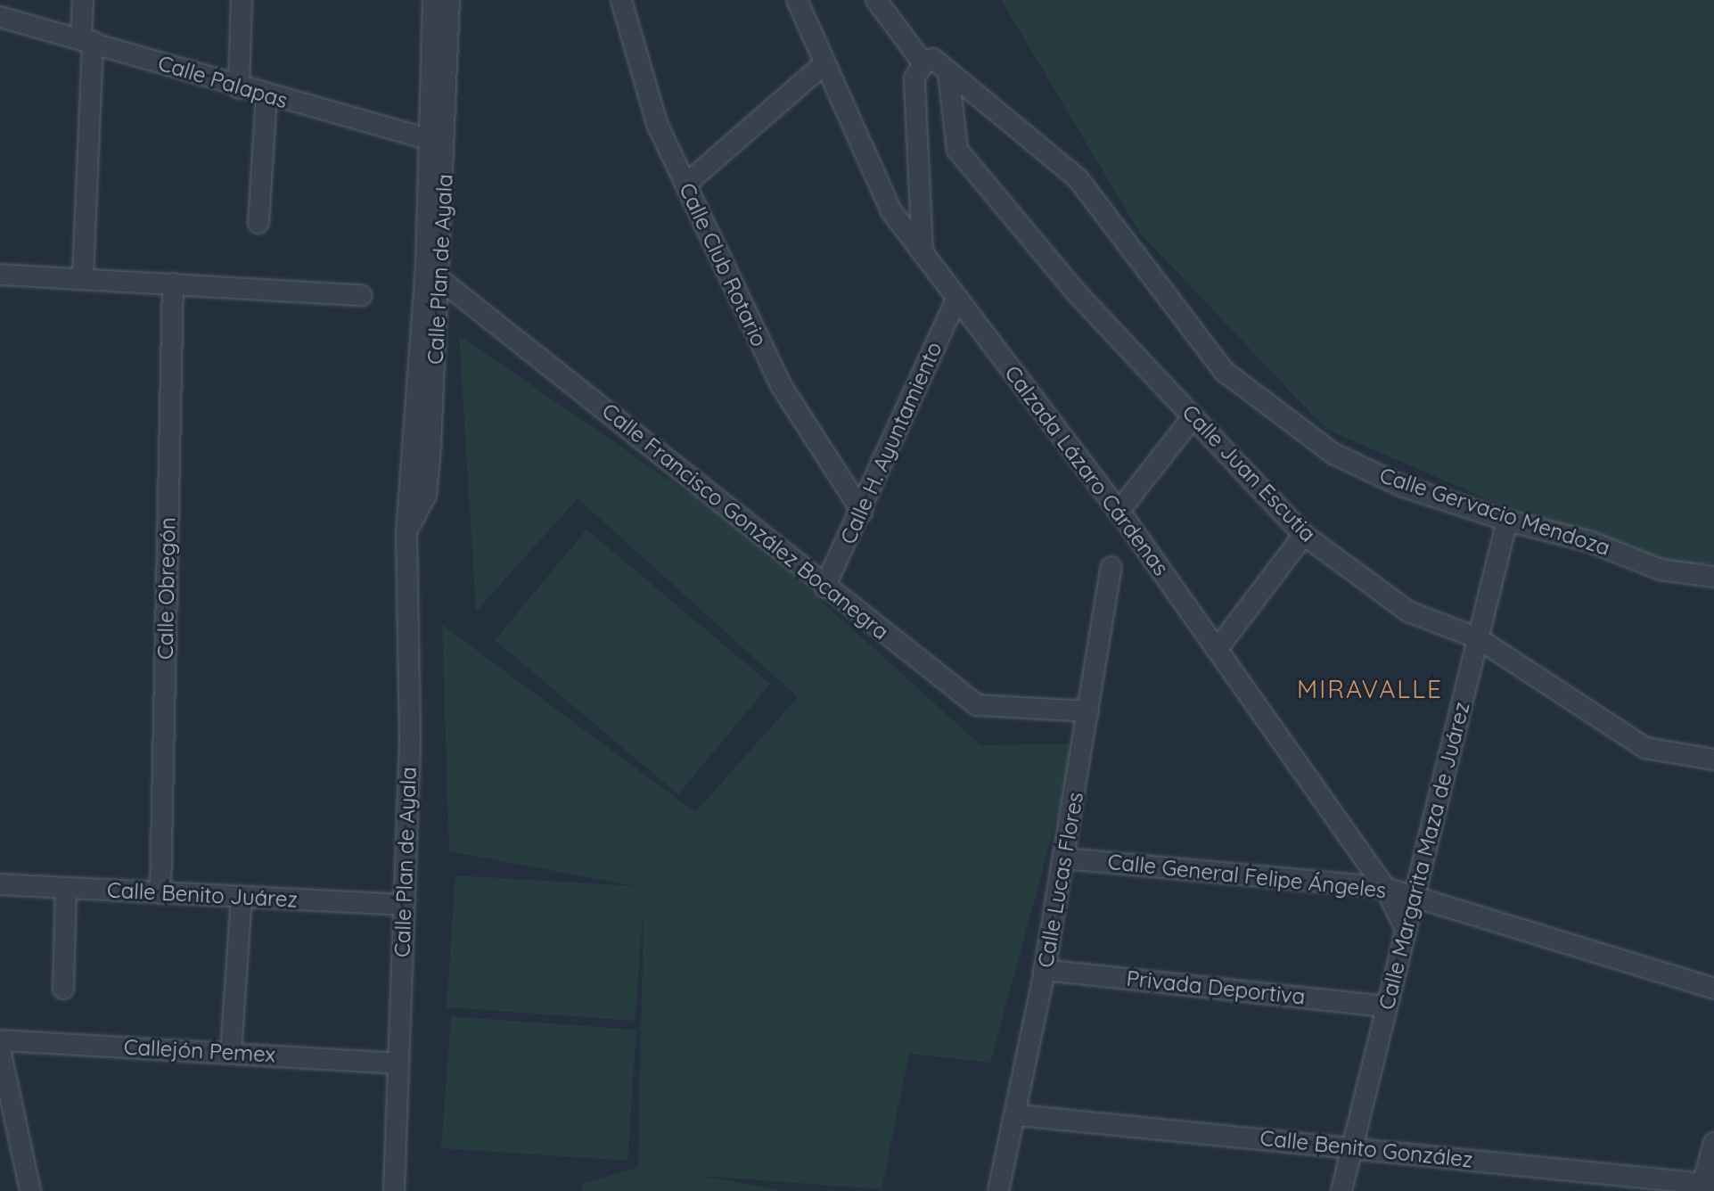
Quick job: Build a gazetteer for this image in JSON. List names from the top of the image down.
{
  "streets": {
    "street": [
      "Calle Palapas",
      "Calle Club Rotario",
      "Calle Plan de Ayala",
      "Calle H. Ayuntamiento",
      "Calzada Lázaro Cárdenas",
      "Calle Juan Escutia",
      "Calle Gervacio Mendoza",
      "Calle Francisco González Bocanegra",
      "Calle Obregón",
      "Calle Margarita Maza de Juárez",
      "Calle General Felipe Ángeles",
      "Calle Lucas Flores",
      "Calle Benito Juárez",
      "Privada Deportiva",
      "Callejón Pemex",
      "Calle Benito González"
    ]
  },
  "crossings": [
    ["Calle Palapas", "Calle Plan de Ayala"],
    ["Calle Club Rotario", "Calle H. Ayuntamiento"],
    ["Calle Plan de Ayala", "Calle Francisco González Bocanegra"],
    ["Calle Plan de Ayala", "Calle Benito Juárez"],
    ["Calle Plan de Ayala", "Callejón Pemex"],
    ["Calle H. Ayuntamiento", "Calzada Lázaro Cárdenas"],
    ["Calle H. Ayuntamiento", "Calle Francisco González Bocanegra"],
    ["Calzada Lázaro Cárdenas", "Calle Margarita Maza de Juárez"],
    ["Calzada Lázaro Cárdenas", "Calle General Felipe Ángeles"],
    ["Calle Juan Escutia", "Calle Gervacio Mendoza"],
    ["Calle Juan Escutia", "Calle Margarita Maza de Juárez"],
    ["Calle Gervacio Mendoza", "Calle Margarita Maza de Juárez"],
    ["Calle Francisco González Bocanegra", "Calle Lucas Flores"],
    ["Calle Obregón", "Calle Benito Juárez"],
    ["Calle Margarita Maza de Juárez", "Calle General Felipe Ángeles"],
    ["Calle Margarita Maza de Juárez", "Privada Deportiva"],
    ["Calle Margarita Maza de Juárez", "Calle Benito González"],
    ["Calle General Felipe Ángeles", "Calle Lucas Flores"],
    ["Calle Lucas Flores", "Privada Deportiva"],
    ["Calle Lucas Flores", "Calle Benito González"]
  ],
  "districts": ["MIRAVALLE"]
}
